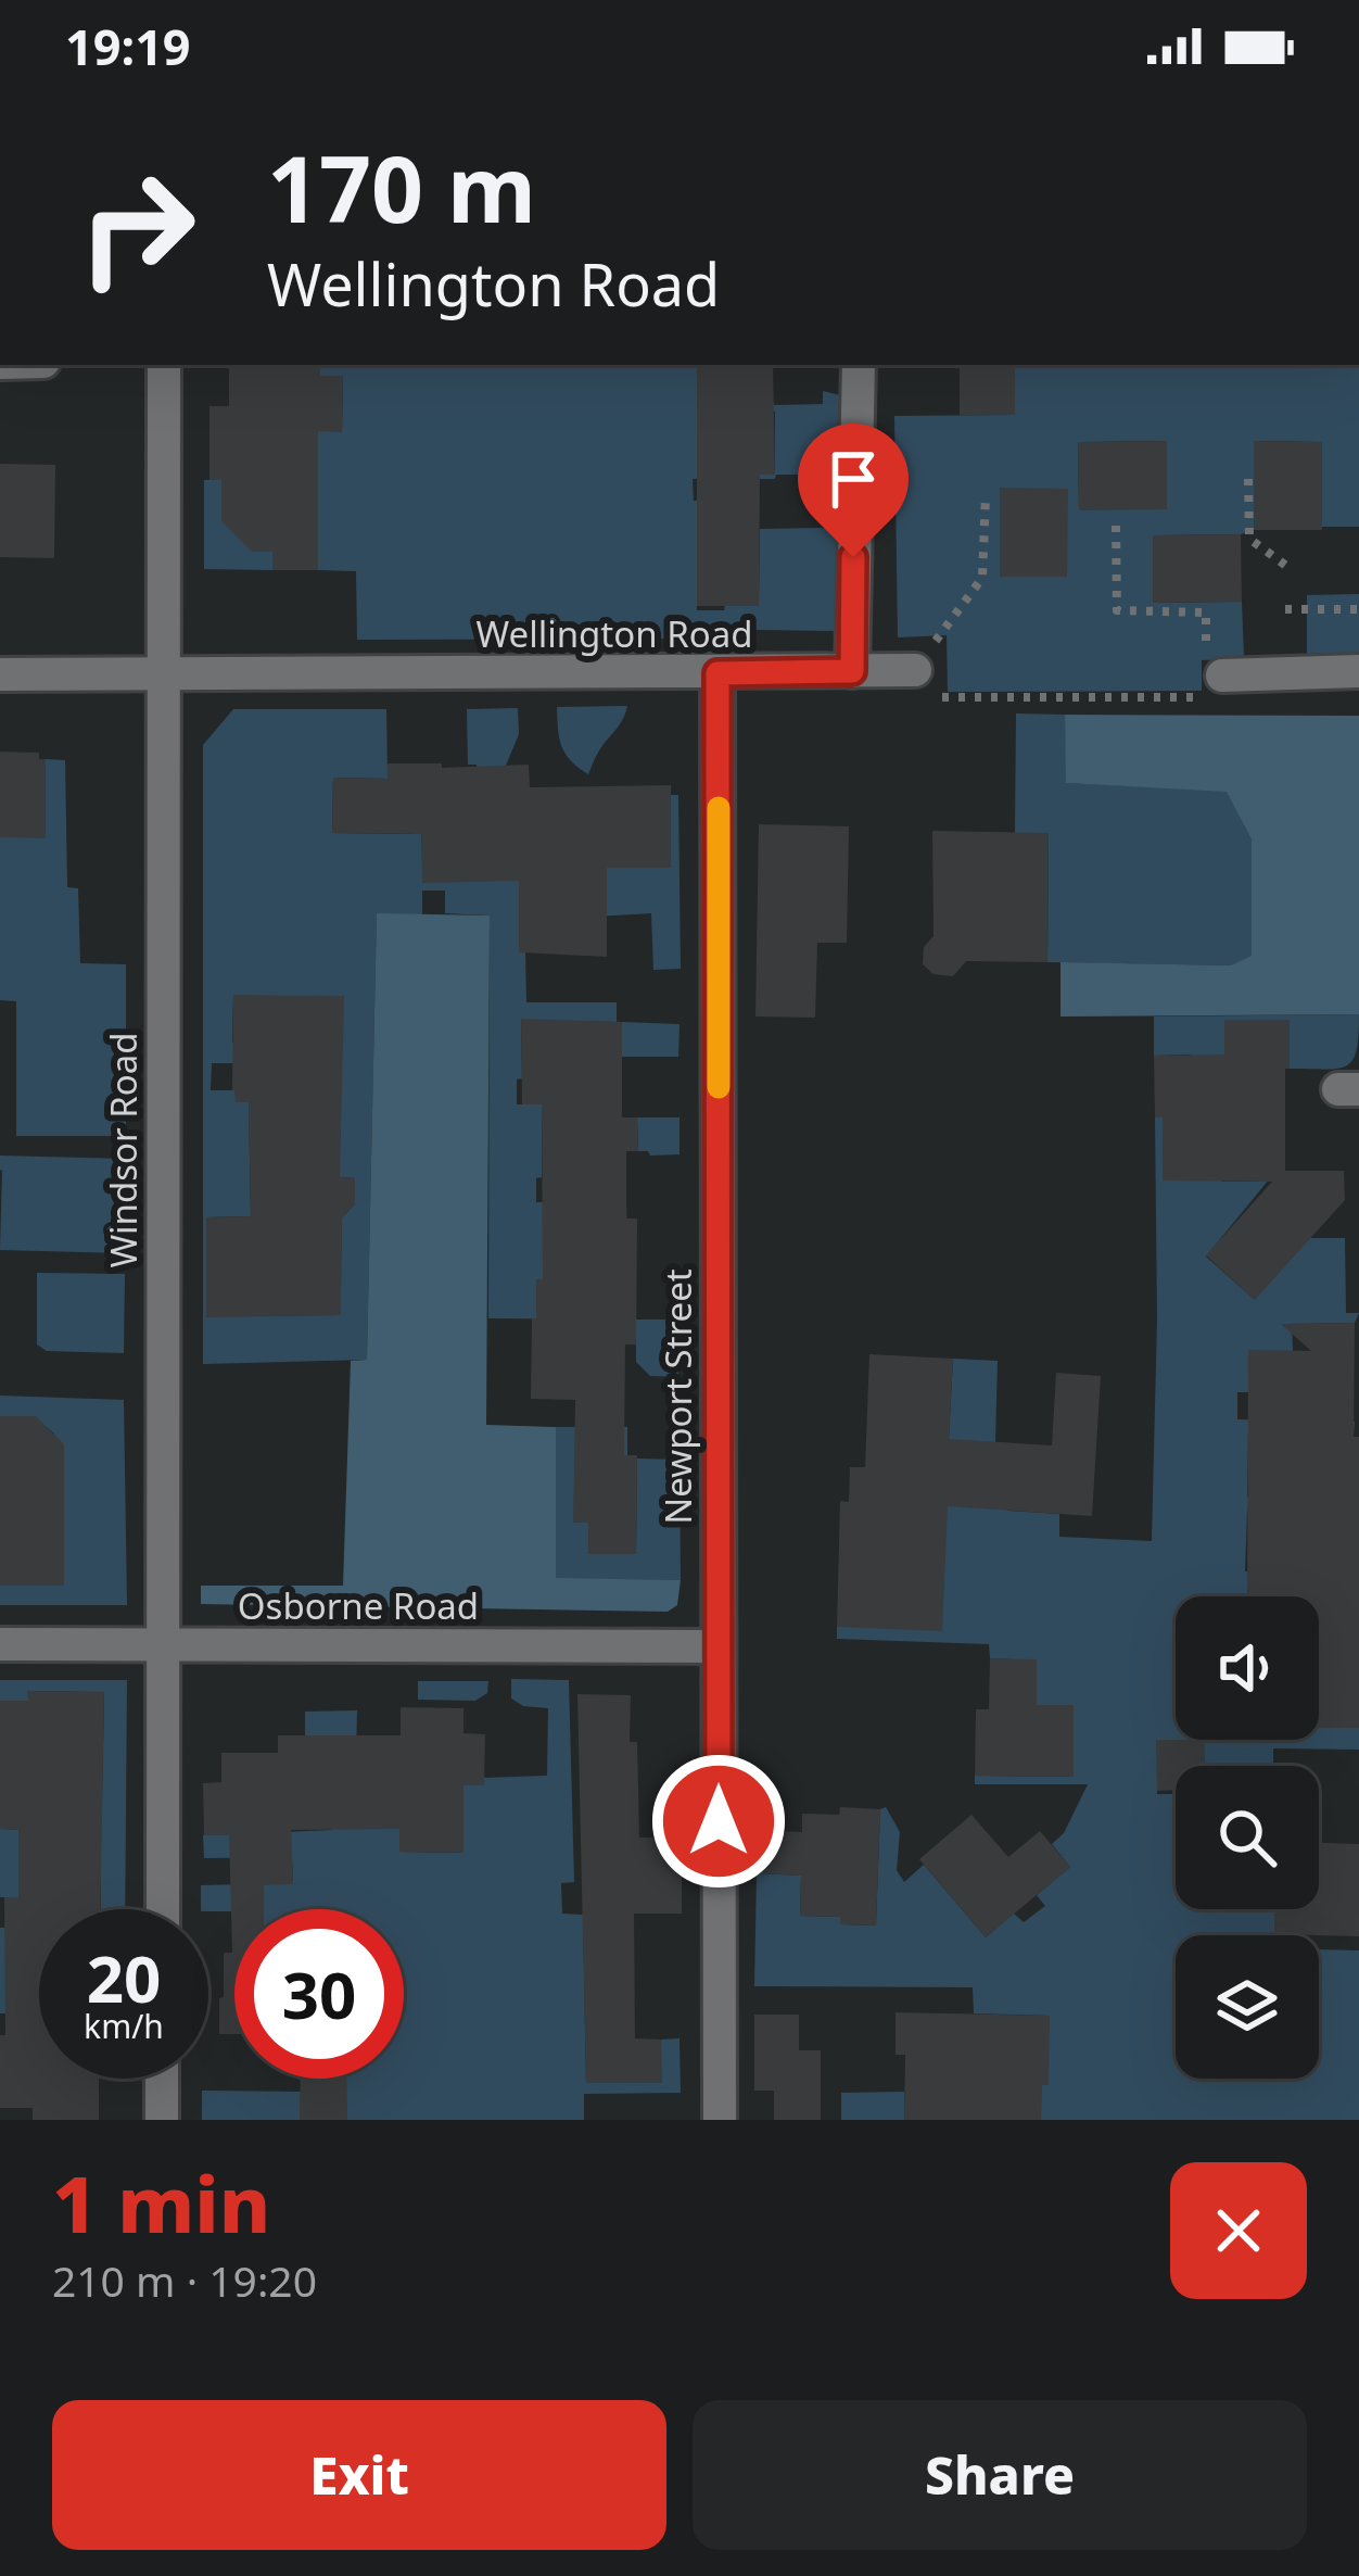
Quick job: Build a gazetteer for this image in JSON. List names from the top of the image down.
{
  "streets": {
    "street": [
      "Wellington Road",
      "Windsor Road",
      "Newport Street",
      "Osborne Road"
    ]
  },
  "crossings": [
    ["Wellington Road", "Windsor Road"],
    ["Wellington Road", "Newport Street"],
    ["Windsor Road", "Osborne Road"],
    ["Newport Street", "Osborne Road"]
  ],
  "page": {
    "status": "19:19",
    "turn": ["170 m", "Wellington Road"],
    "speed": "20 km/h",
    "limit": "30",
    "heading": ["1 min", "210 m · 19:20"],
    "buttons": ["Exit", "Share"]
  }
}
